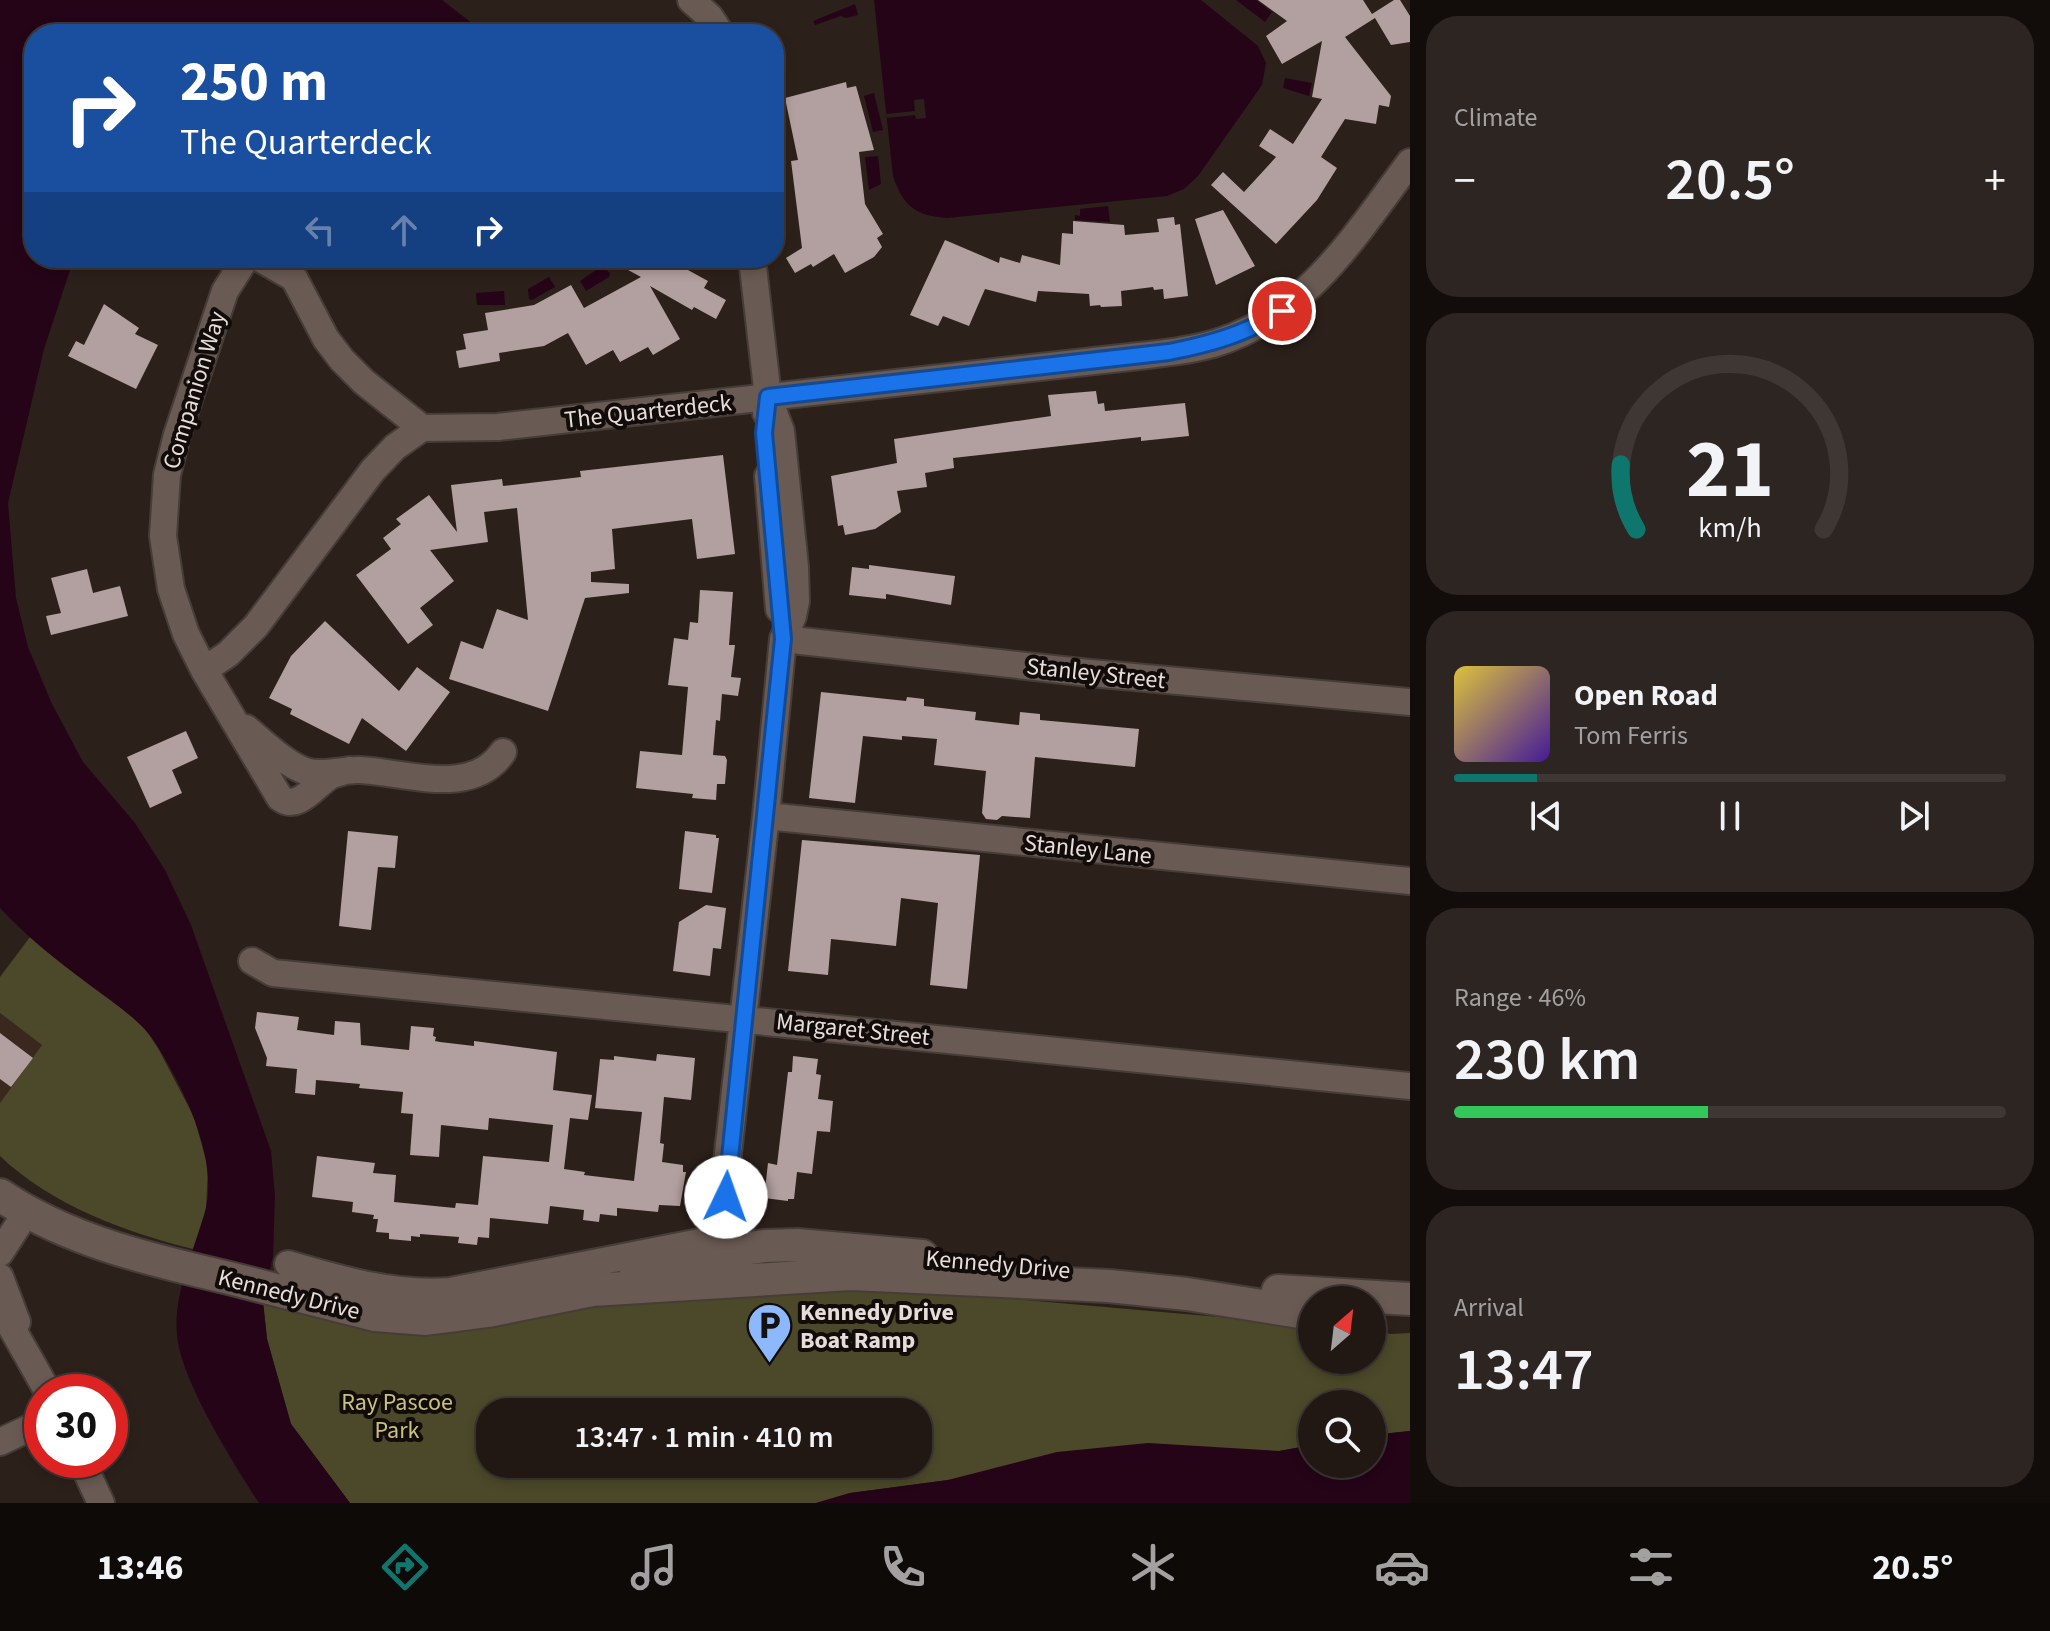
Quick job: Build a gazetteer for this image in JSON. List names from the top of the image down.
{
  "streets": {
    "street": [
      "Companion Way",
      "The Quarterdeck",
      "Stanley Street",
      "Stanley Lane",
      "Margaret Street",
      "Kennedy Drive"
    ]
  },
  "parks": ["Ray Pascoe Park"],
  "places": {
    "parking": ["Kennedy Drive Boat Ramp"]
  },
  "north": "top right",
  "page": {
    "tile": [
      "Climate",
      ["Range · 46%", "230 km"],
      ["Arrival", "13:47"]
    ],
    "turn": ["250 m", "The Quarterdeck"],
    "heat": ["−", "20.5°", "+"],
    "song": ["Open Road", "Tom Ferris"],
    "limit": "30",
    "trip": "13:47 · 1 min · 410 m",
    "tabs": ["13:46", "20.5°"],
    "gauge": ["21", "km/h"]
  }
}
